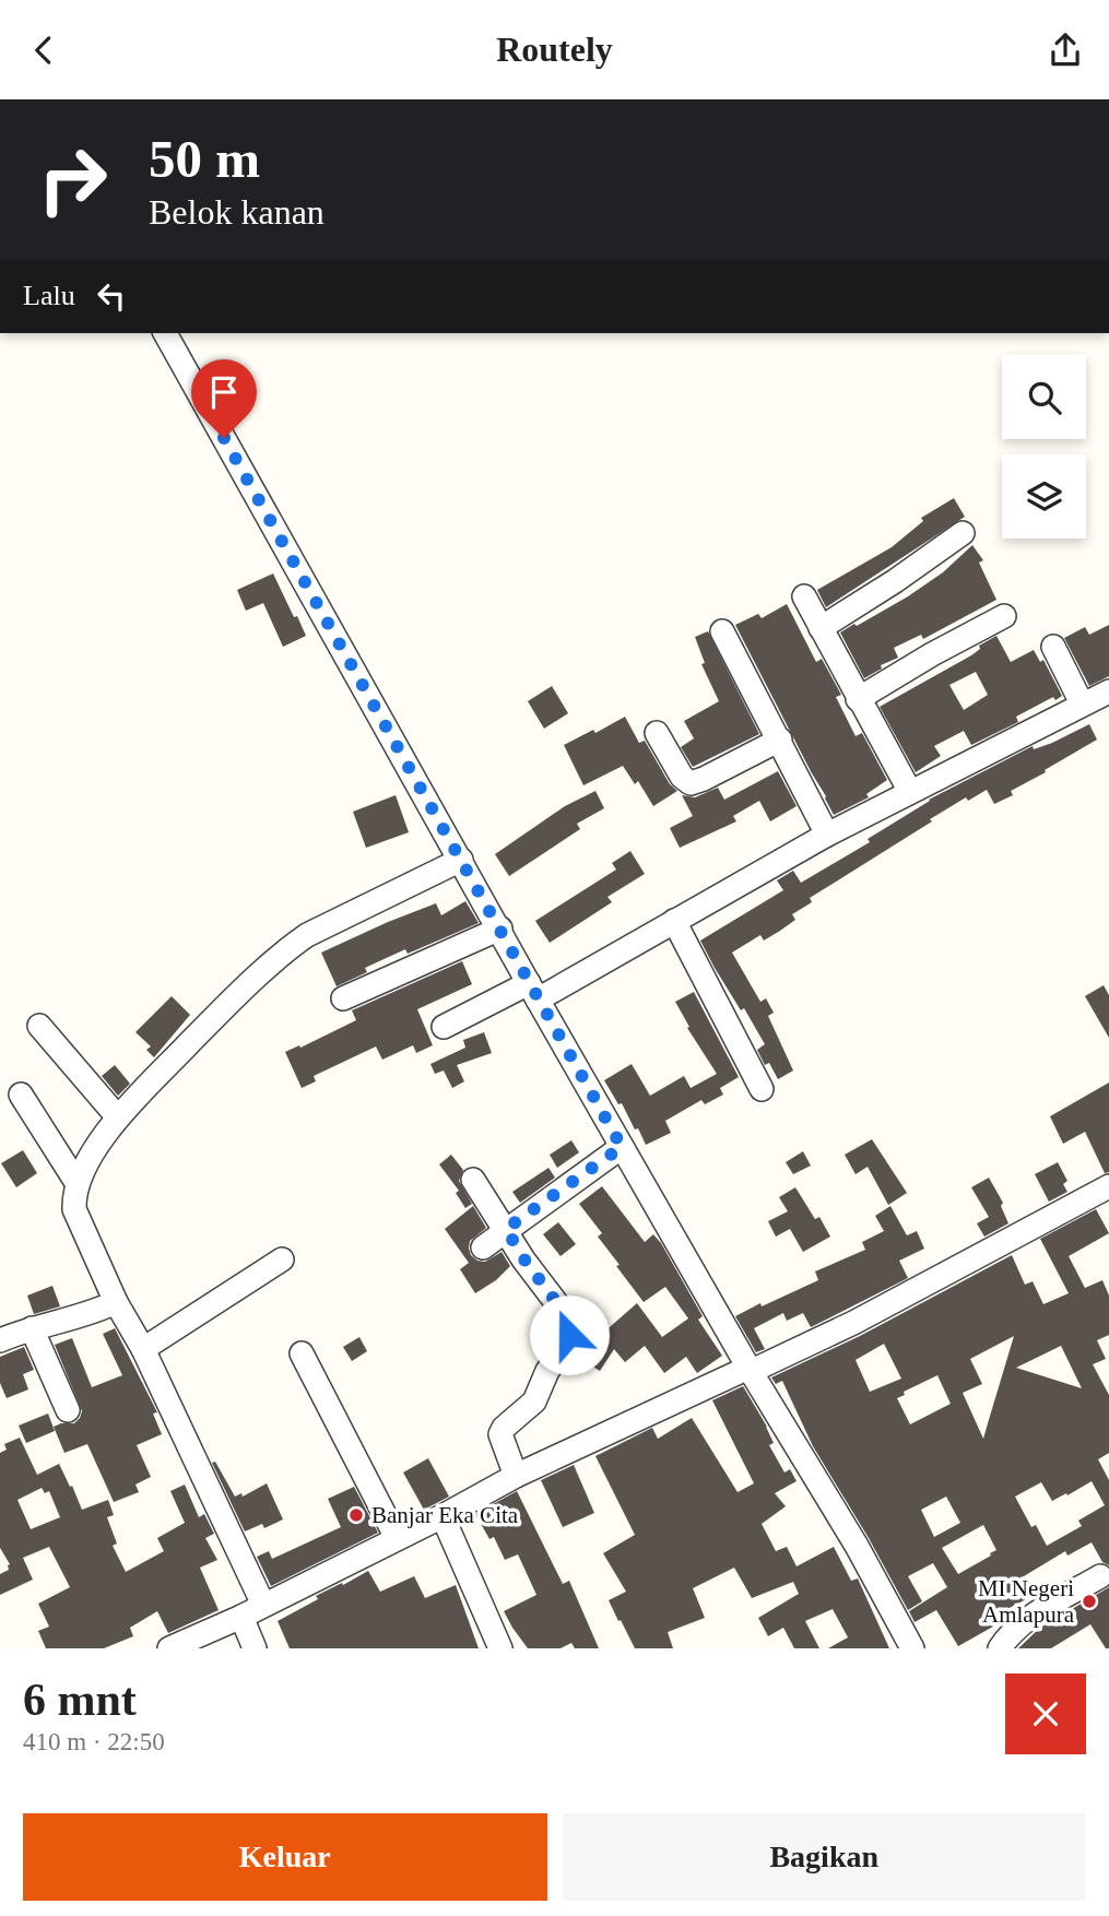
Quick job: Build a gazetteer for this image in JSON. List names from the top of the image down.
{
  "places": ["Banjar Eka Cita", "MI Negeri Amlapura"],
  "page": {
    "header": "Routely",
    "turn": ["50 m", "Belok kanan"],
    "then": "Lalu",
    "heading": ["6 mnt", "410 m · 22:50"],
    "buttons": ["Keluar", "Bagikan"]
  }
}
